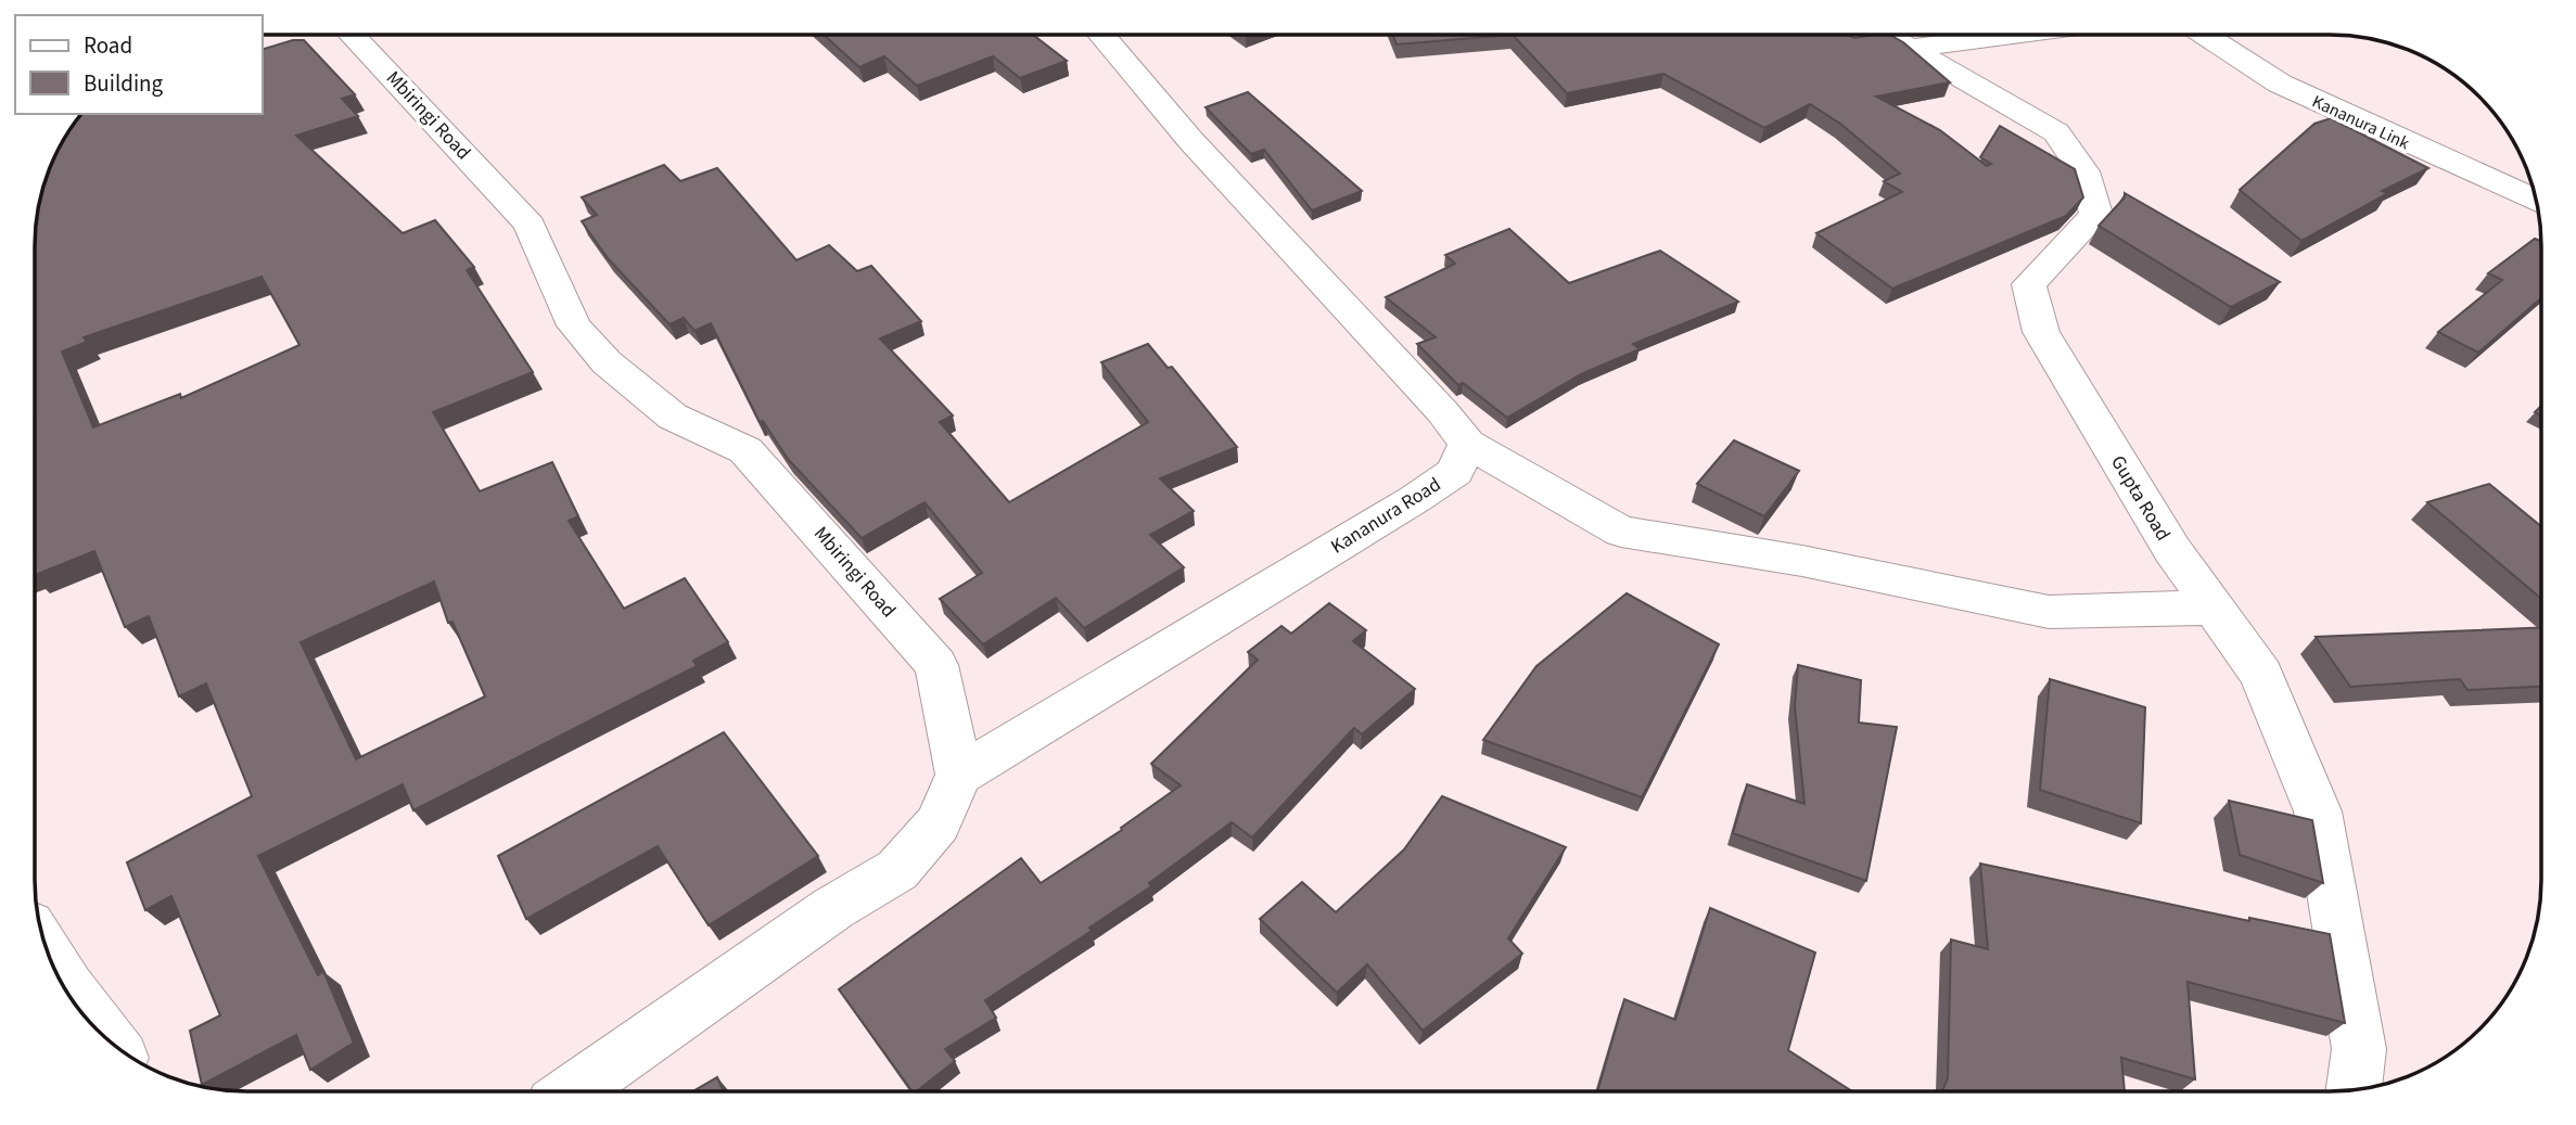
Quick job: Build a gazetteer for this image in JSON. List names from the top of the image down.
{
  "streets": {
    "street": [
      "Mbiringi Road",
      "Kananura Link",
      "Gupta Road",
      "Kananura Road"
    ]
  },
  "crossings": [
    ["Mbiringi Road", "Kananura Road"]
  ],
  "legend": ["Road", "Building"]
}
